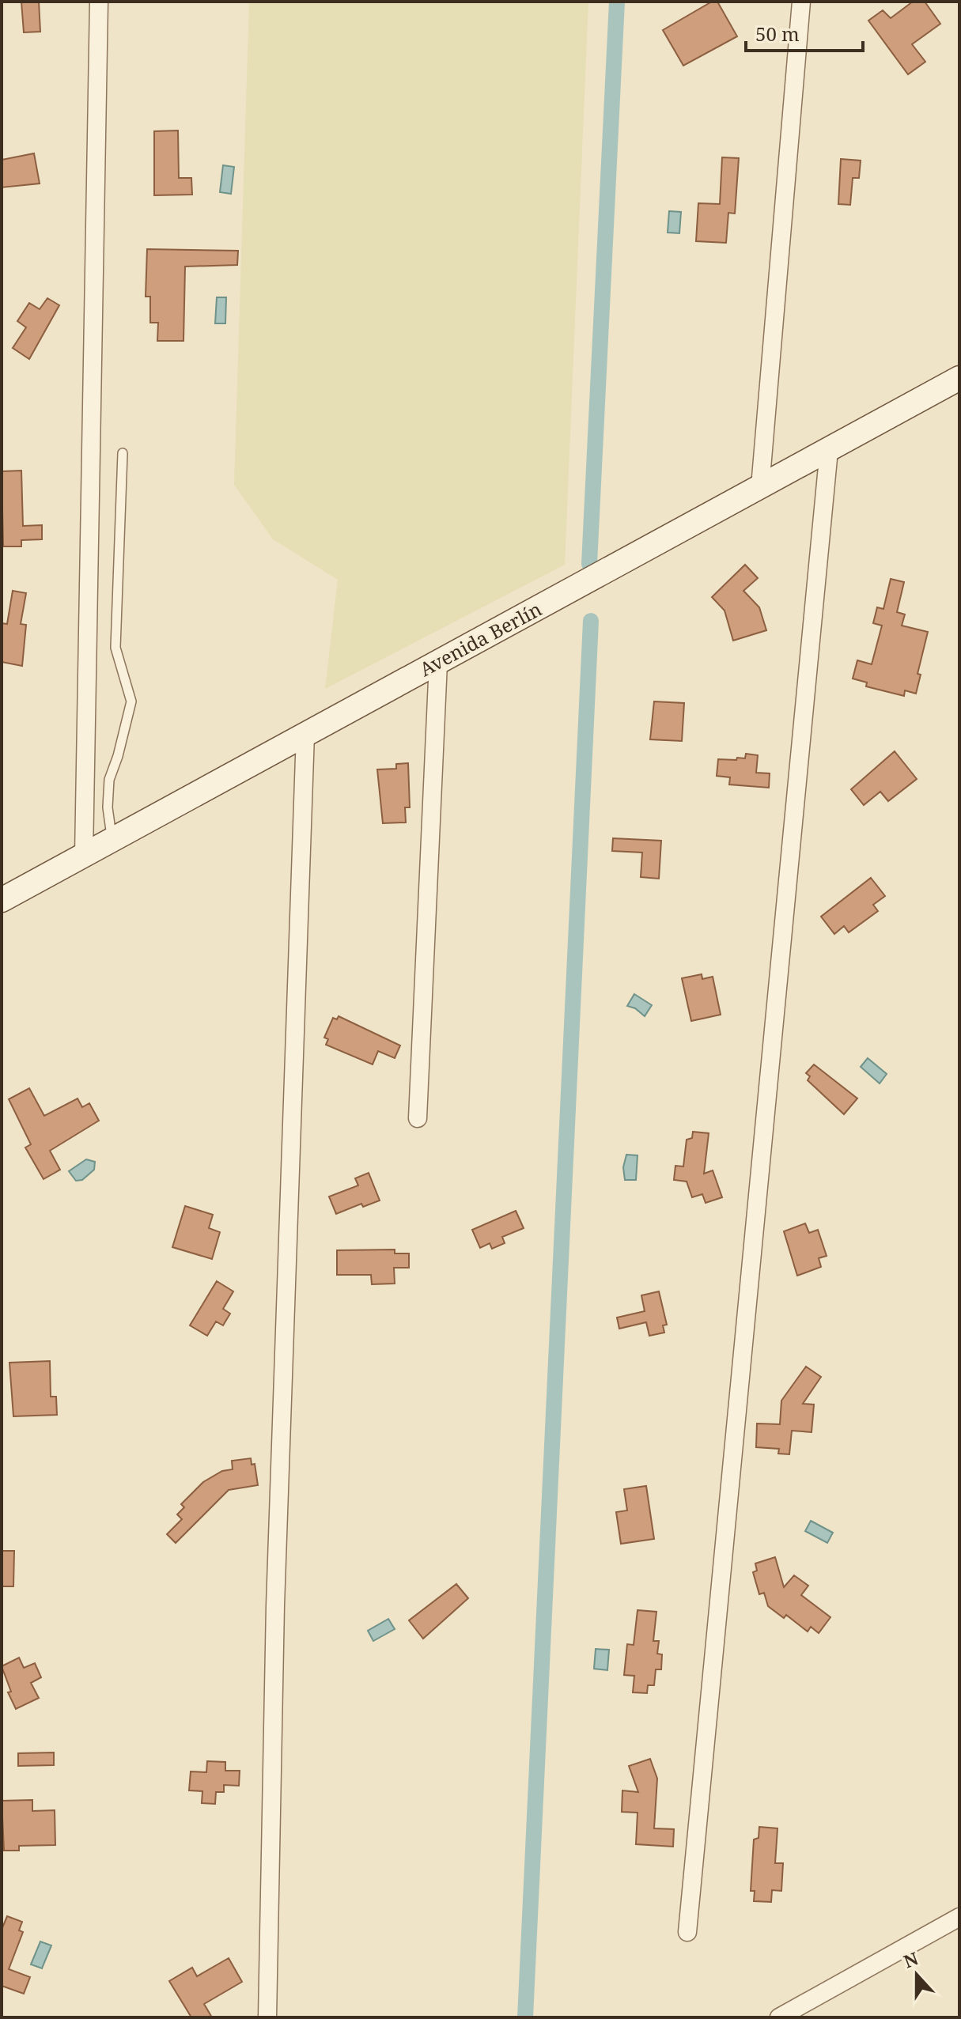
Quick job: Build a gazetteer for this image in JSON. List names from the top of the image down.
{
  "streets": {
    "street": ["Avenida Berlín"]
  },
  "scale_bar": "50 m",
  "north": "top"
}
